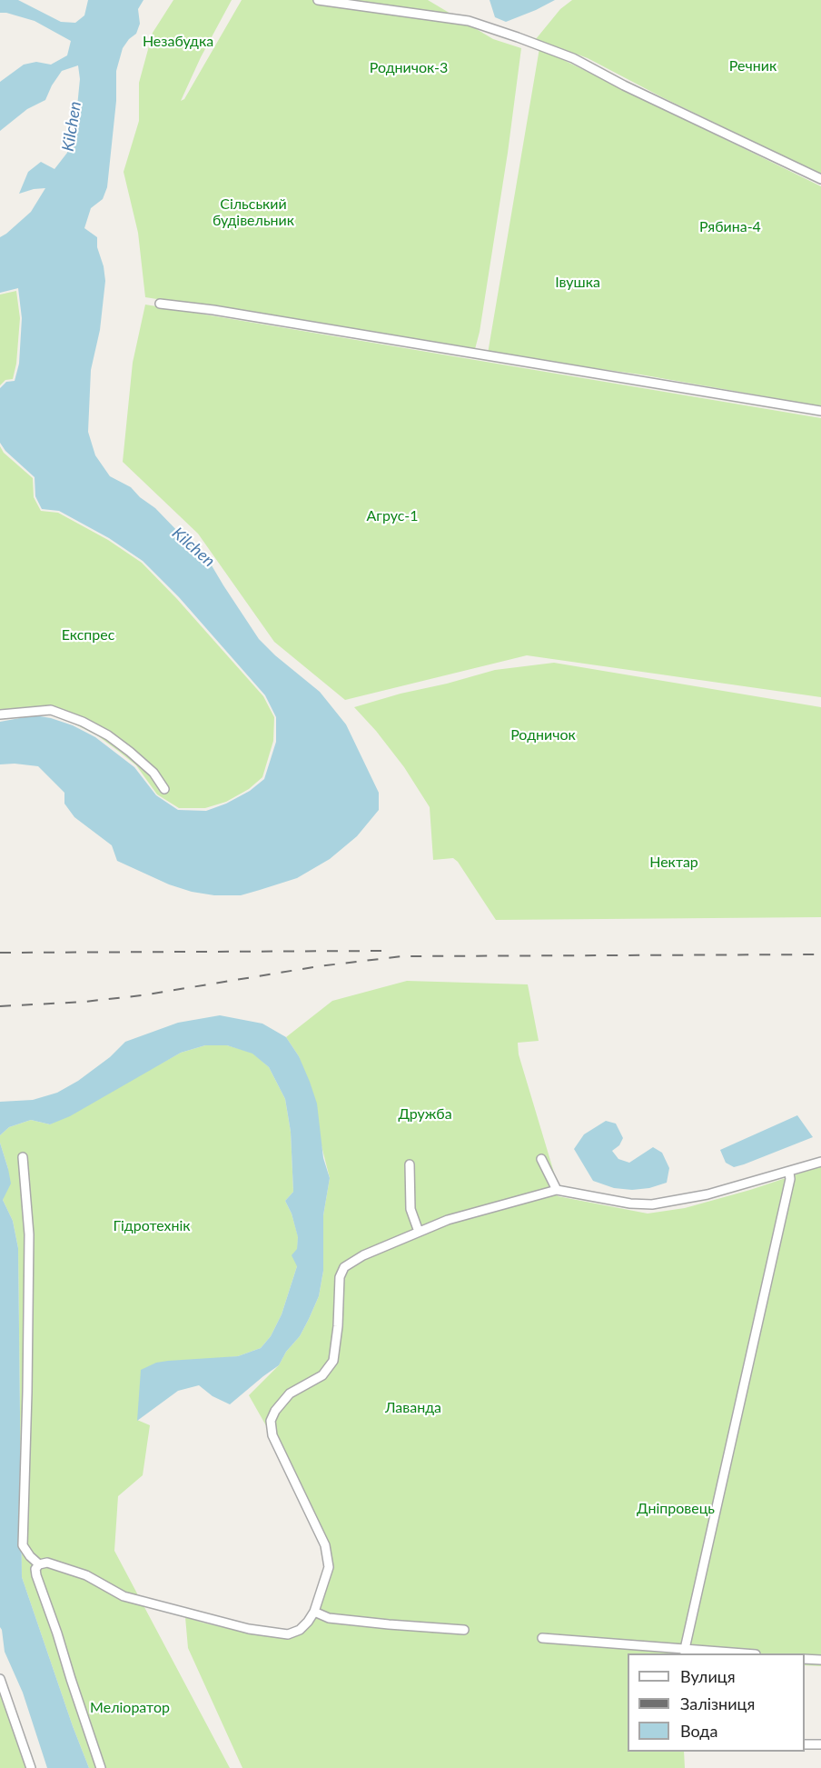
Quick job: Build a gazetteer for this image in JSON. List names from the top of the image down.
{
  "water": ["Kilchen"],
  "parks": [
    "Незабудка",
    "Речник",
    "Родничок-3",
    "Сільський будівельник",
    "Рябина-4",
    "Івушка",
    "Агрус-1",
    "Експрес",
    "Родничок",
    "Нектар",
    "Дружба",
    "Гідротехнік",
    "Лаванда",
    "Дніпровець",
    "Меліоратор"
  ],
  "legend": ["Вулиця", "Залізниця", "Вода"]
}
